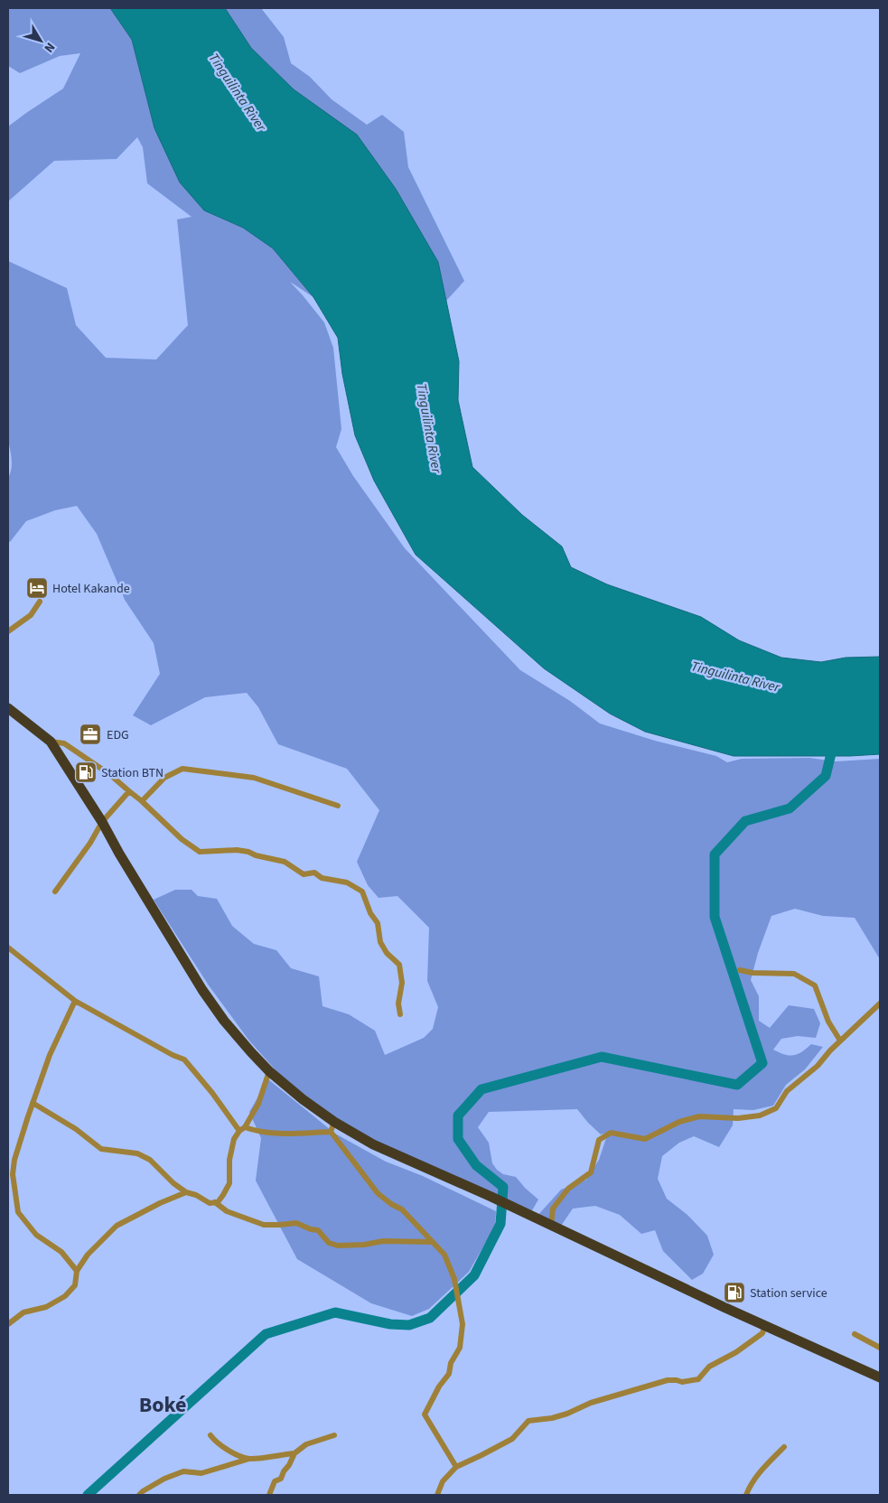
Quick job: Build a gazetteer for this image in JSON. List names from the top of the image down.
{
  "districts": ["Boké"],
  "water": ["Tinguilinta River"],
  "places": {
    "hotel": ["Hotel Kakande"],
    "office": ["EDG"],
    "fuel station": ["Station BTN", "Station service"]
  },
  "north": "bottom right"
}
